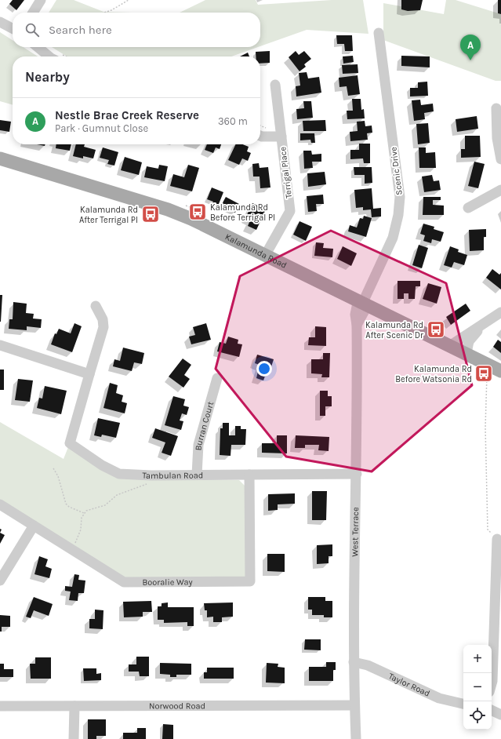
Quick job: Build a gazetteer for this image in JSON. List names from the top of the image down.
{
  "streets": {
    "main road": ["Kalamunda Road"],
    "street": [
      "Scenic Drive",
      "Terrigal Place",
      "Burran Court",
      "Tambulan Road",
      "West Terrace",
      "Booralie Way",
      "Taylor Road",
      "Norwood Road"
    ]
  },
  "crossings": [
    ["Scenic Drive", "Kalamunda Road"],
    ["Scenic Drive", "West Terrace"],
    ["Terrigal Place", "Kalamunda Road"],
    ["Kalamunda Road", "West Terrace"],
    ["Burran Court", "Tambulan Road"],
    ["Tambulan Road", "West Terrace"],
    ["Tambulan Road", "Booralie Way"],
    ["West Terrace", "Taylor Road"],
    ["West Terrace", "Norwood Road"]
  ],
  "places": {
    "bus stop": [
      "Kalamunda Rd Before Terrigal Pl",
      "Kalamunda Rd After Terrigal Pl",
      "Kalamunda Rd After Scenic Dr",
      "Kalamunda Rd Before Watsonia Rd"
    ]
  },
  "page": {
    "search": "Search here",
    "pins": "A",
    "heading": "Nearby",
    "list": [
      {
        "mark": "A",
        "name": "Nestle Brae Creek Reserve",
        "note": "Park · Gumnut Close",
        "value": "360 m"
      }
    ],
    "map_buttons": ["+", "−"]
  }
}
